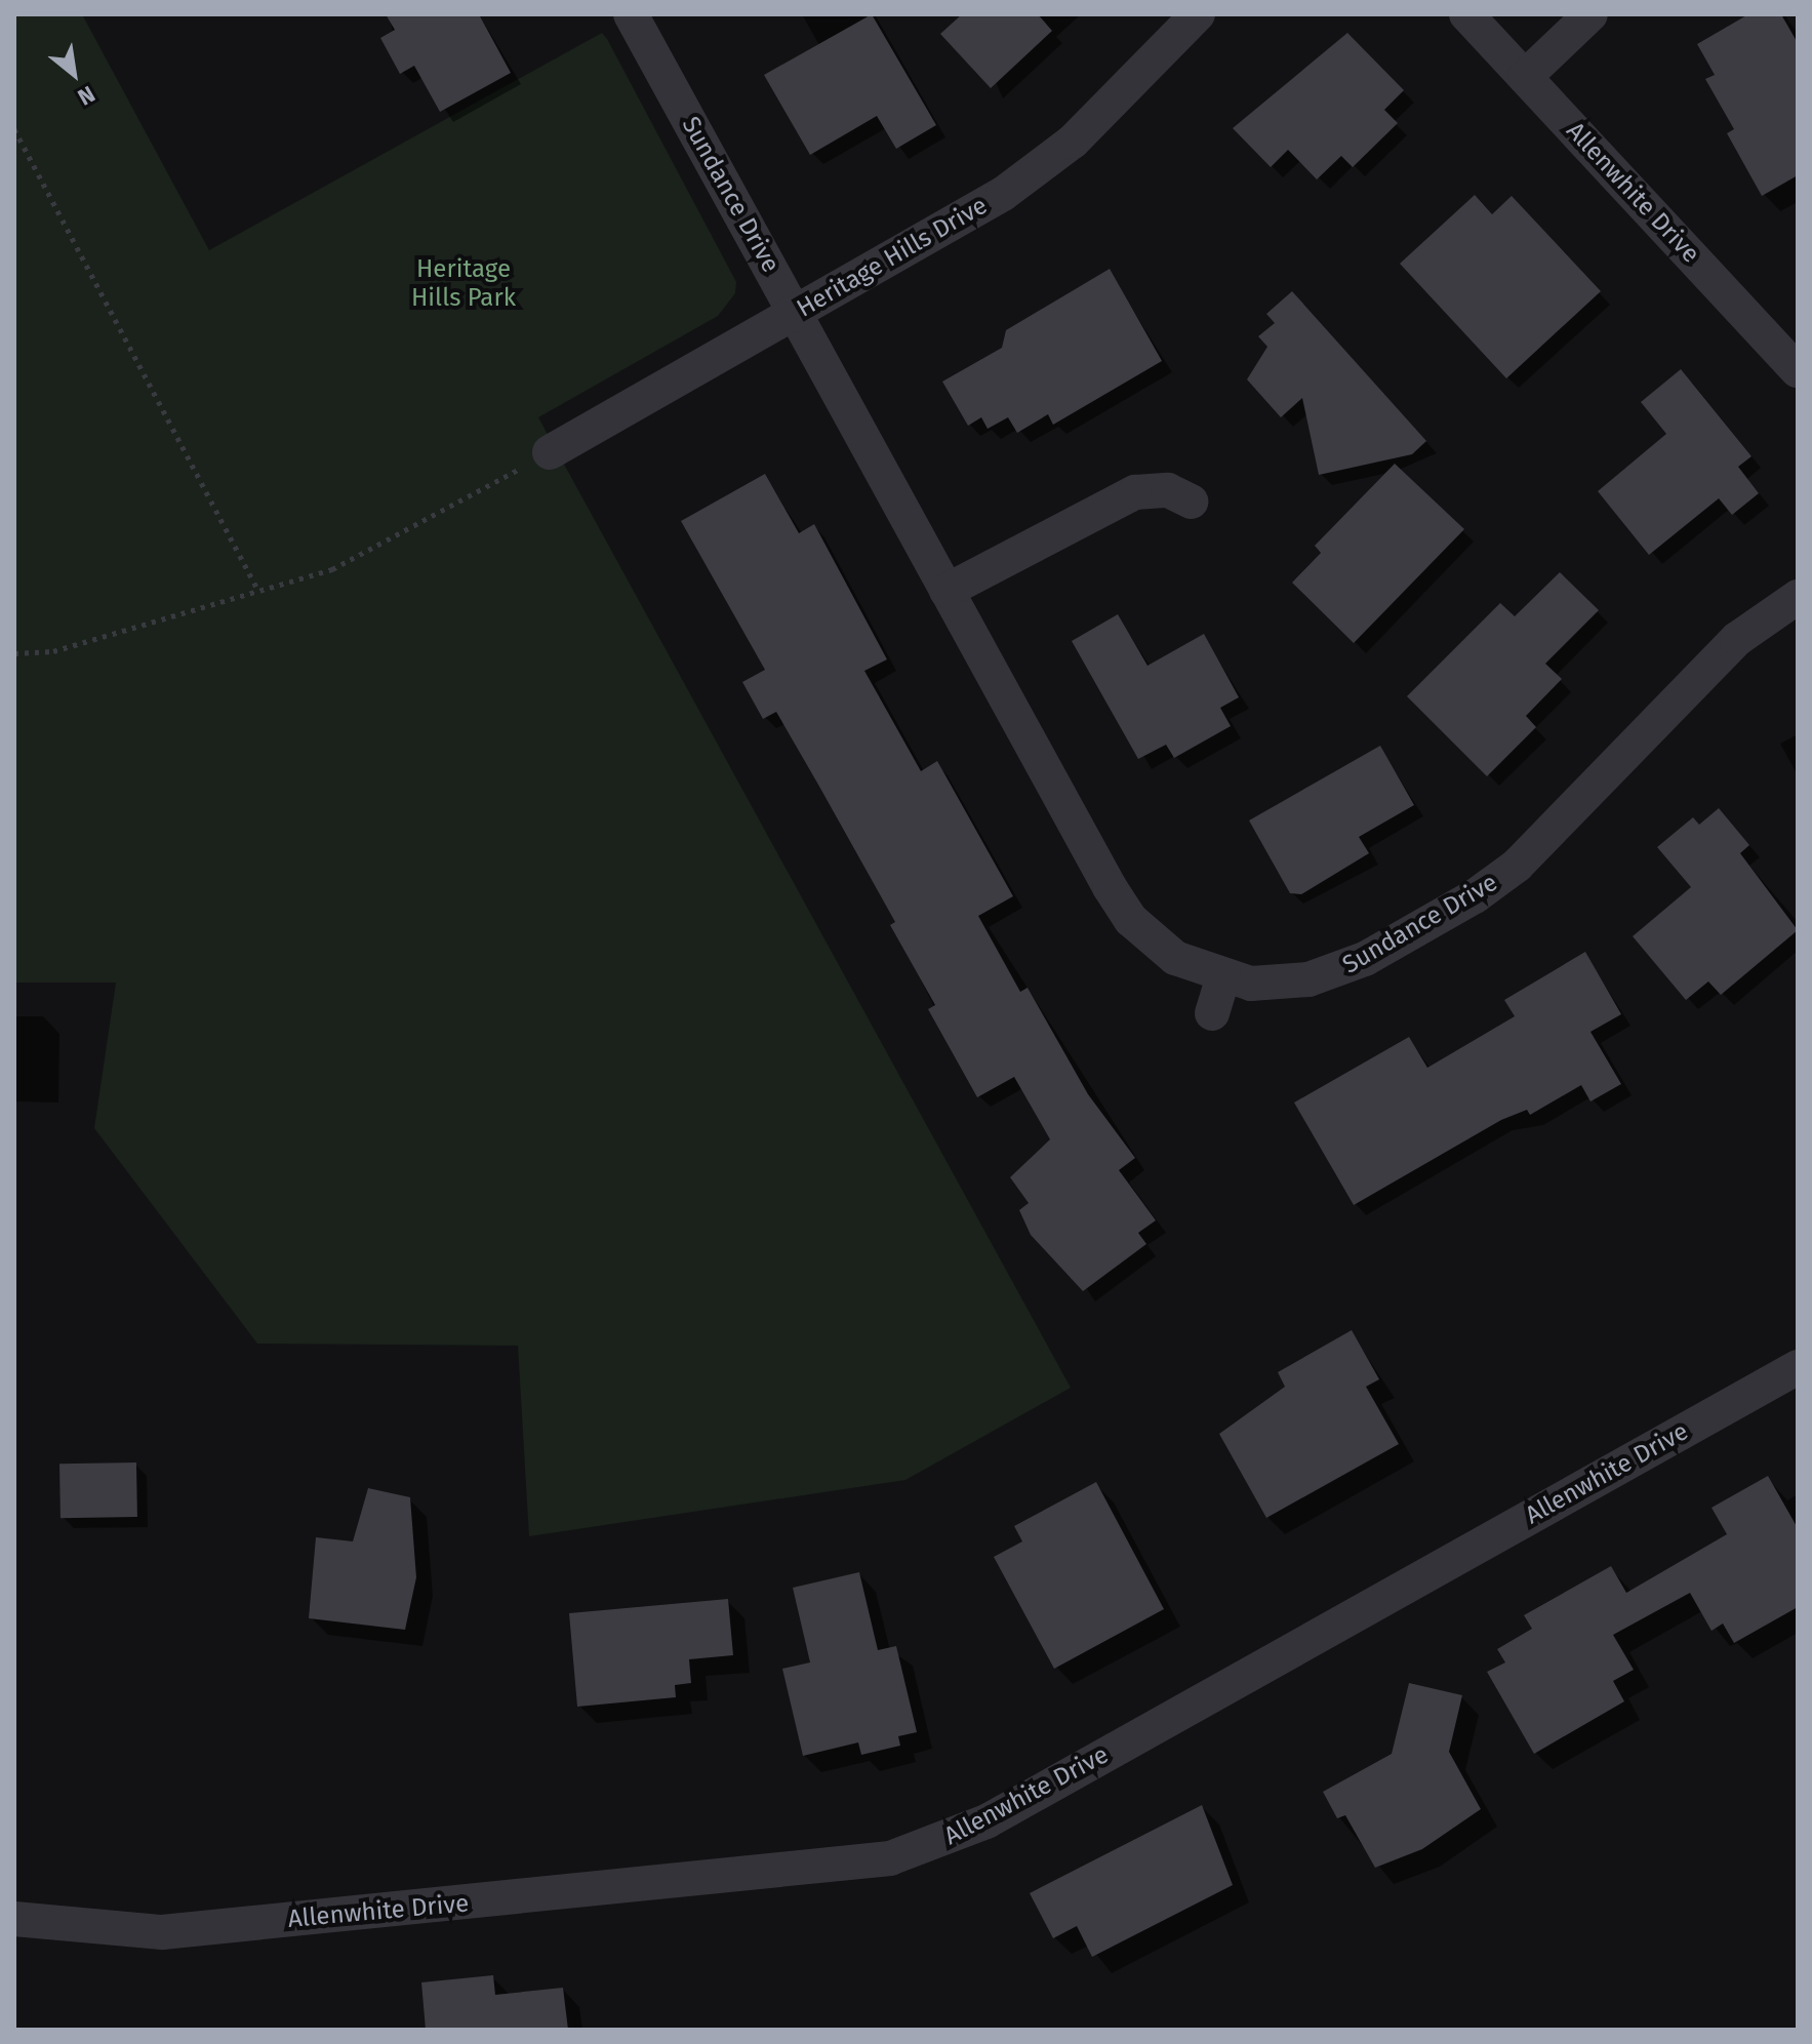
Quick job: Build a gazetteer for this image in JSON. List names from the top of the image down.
{
  "streets": {
    "street": ["Allenwhite Drive", "Sundance Drive", "Heritage Hills Drive"]
  },
  "crossings": [
    ["Sundance Drive", "Heritage Hills Drive"]
  ],
  "parks": ["Heritage Hills Park"],
  "north": "bottom right"
}
